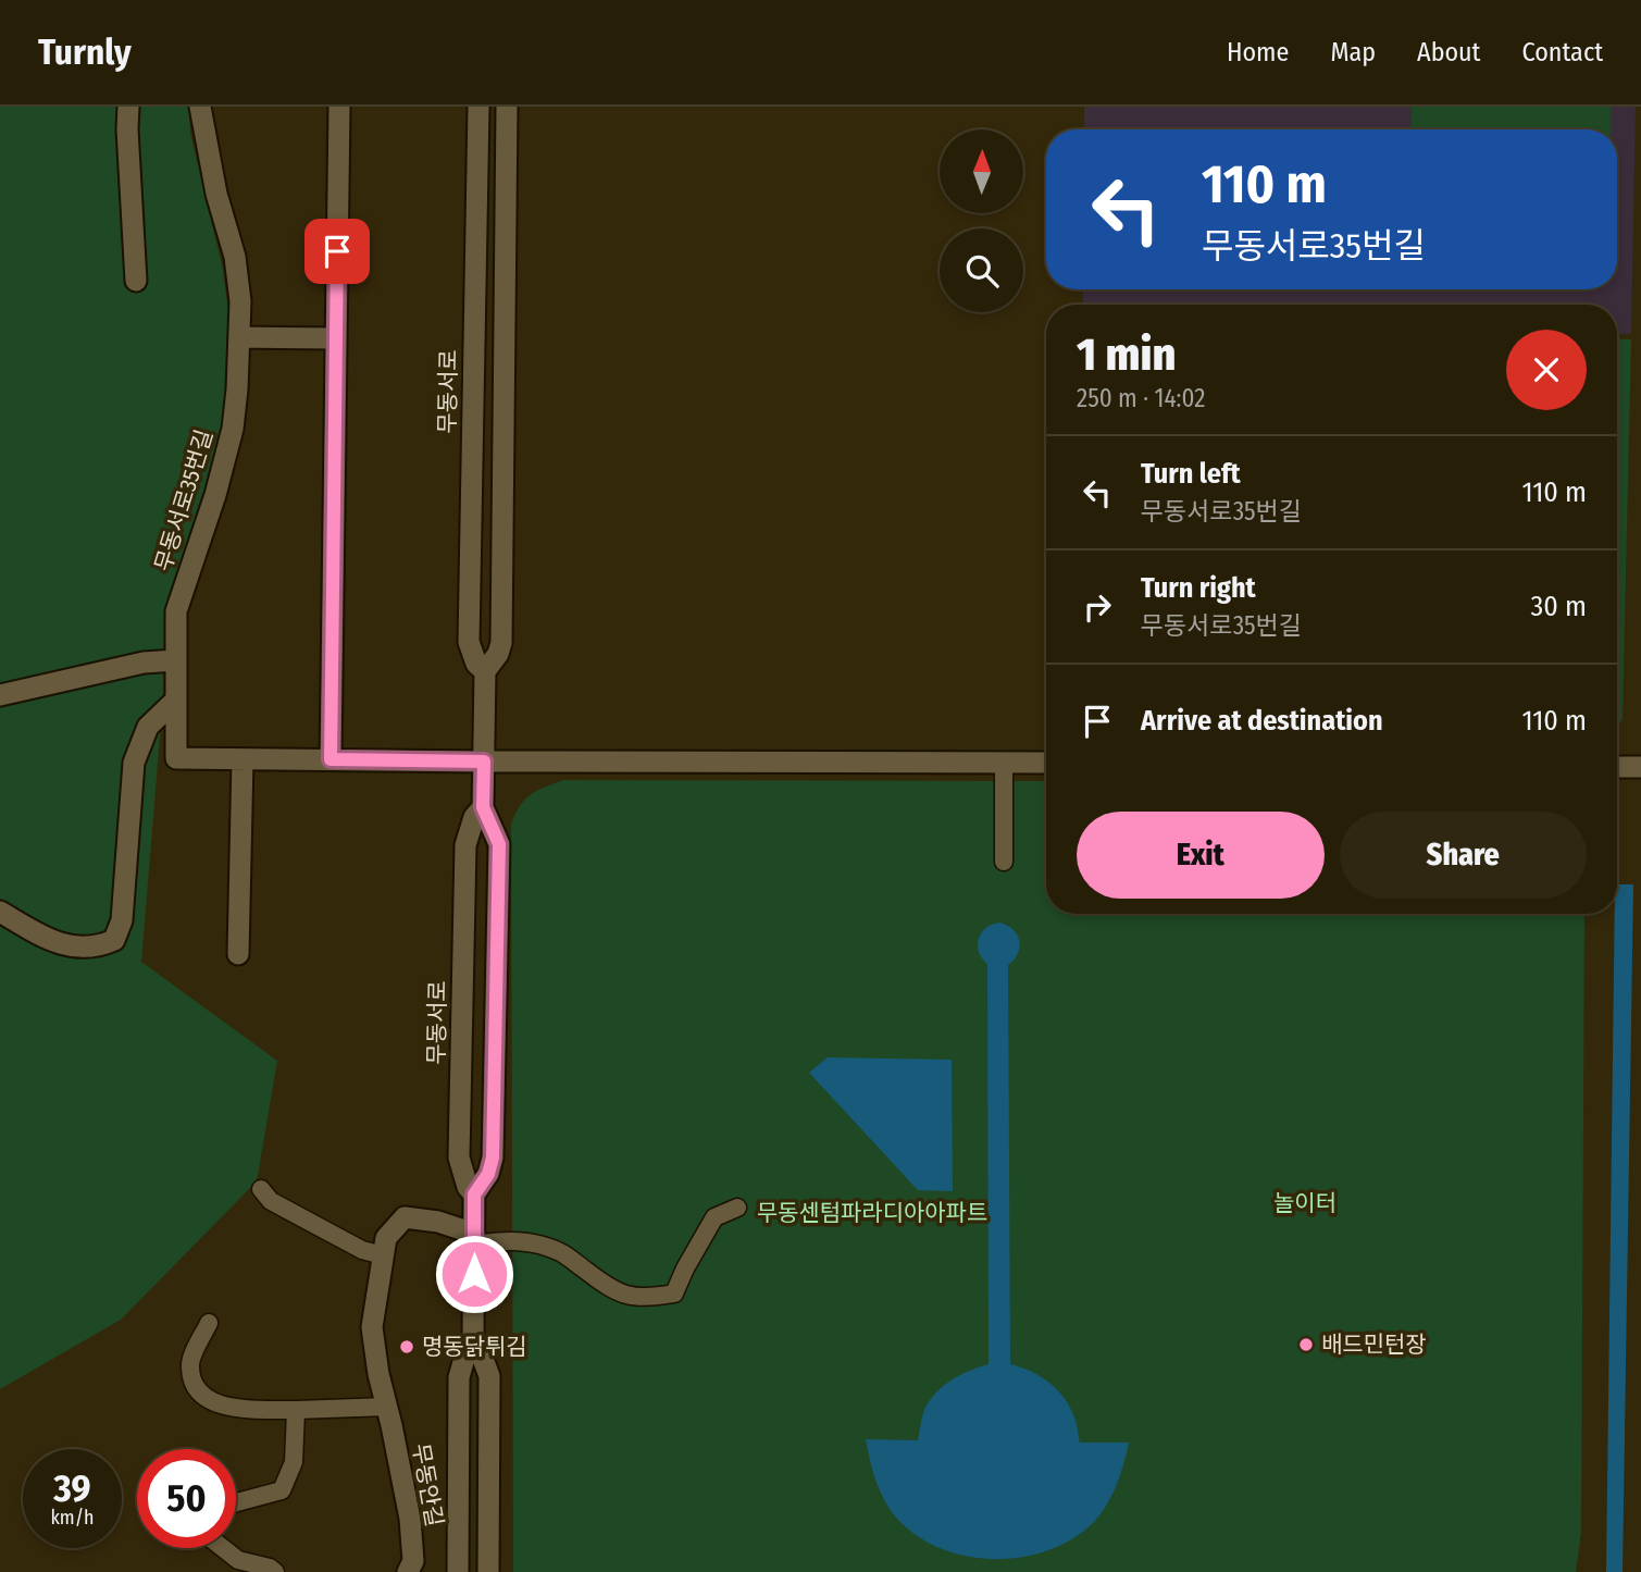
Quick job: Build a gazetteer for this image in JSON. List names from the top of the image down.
{
  "streets": {
    "street": ["무동서로", "무동서로35번길", "무동안길"]
  },
  "crossings": [
    ["무동서로", "무동서로35번길"],
    ["무동서로", "무동안길"]
  ],
  "parks": ["놀이터", "무동센텀파라디아아파트"],
  "places": ["배드민턴장", "명동닭튀김"],
  "north": "top",
  "page": {
    "header": "Turnly",
    "nav": [
      "Home",
      "Map",
      "About",
      "Contact"
    ],
    "turn": ["110 m", "무동서로35번길"],
    "heading": ["1 min", "250 m · 14:02"],
    "list": [
      {
        "name": "Turn left",
        "note": "무동서로35번길",
        "value": "110 m"
      },
      {
        "name": "Turn right",
        "note": "무동서로35번길",
        "value": "30 m"
      },
      {
        "name": "Arrive at destination",
        "value": "110 m"
      }
    ],
    "buttons": ["Exit", "Share"],
    "speed": "39 km/h",
    "limit": "50"
  }
}
